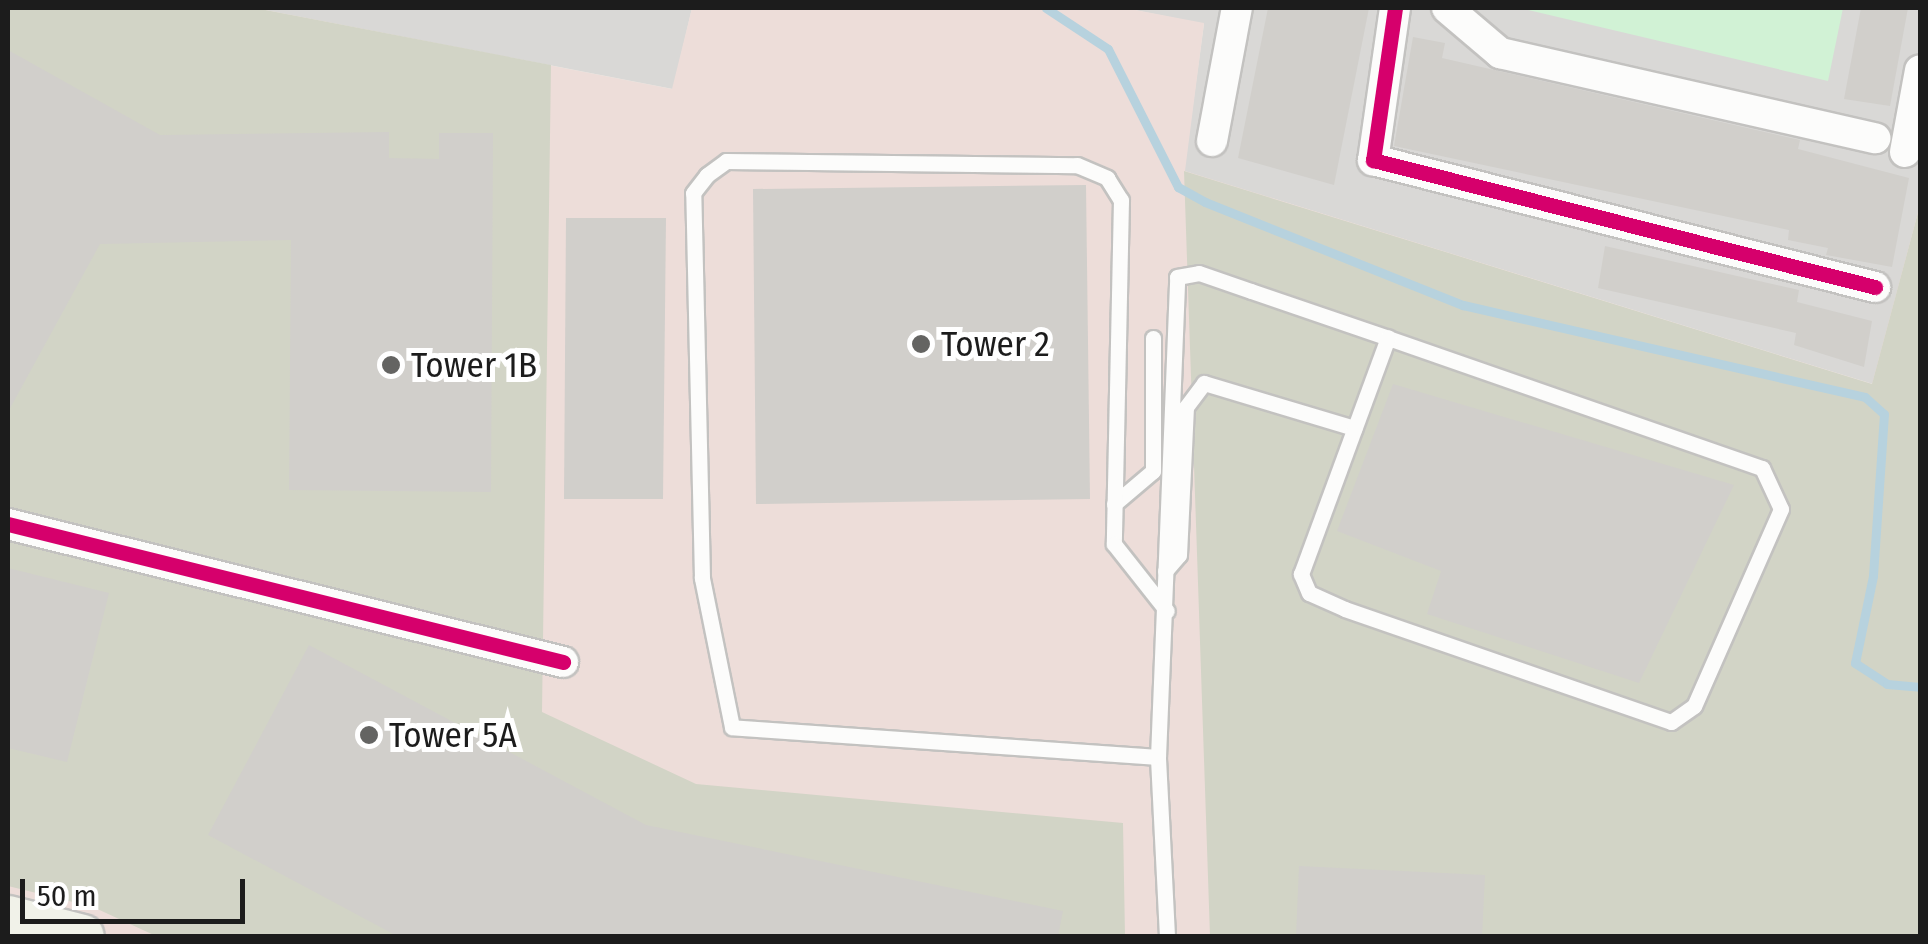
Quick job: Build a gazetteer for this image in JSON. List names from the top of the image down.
{
  "places": ["Tower 2", "Tower 1B", "Tower 5A"],
  "scale_bar": "50 m"
}
